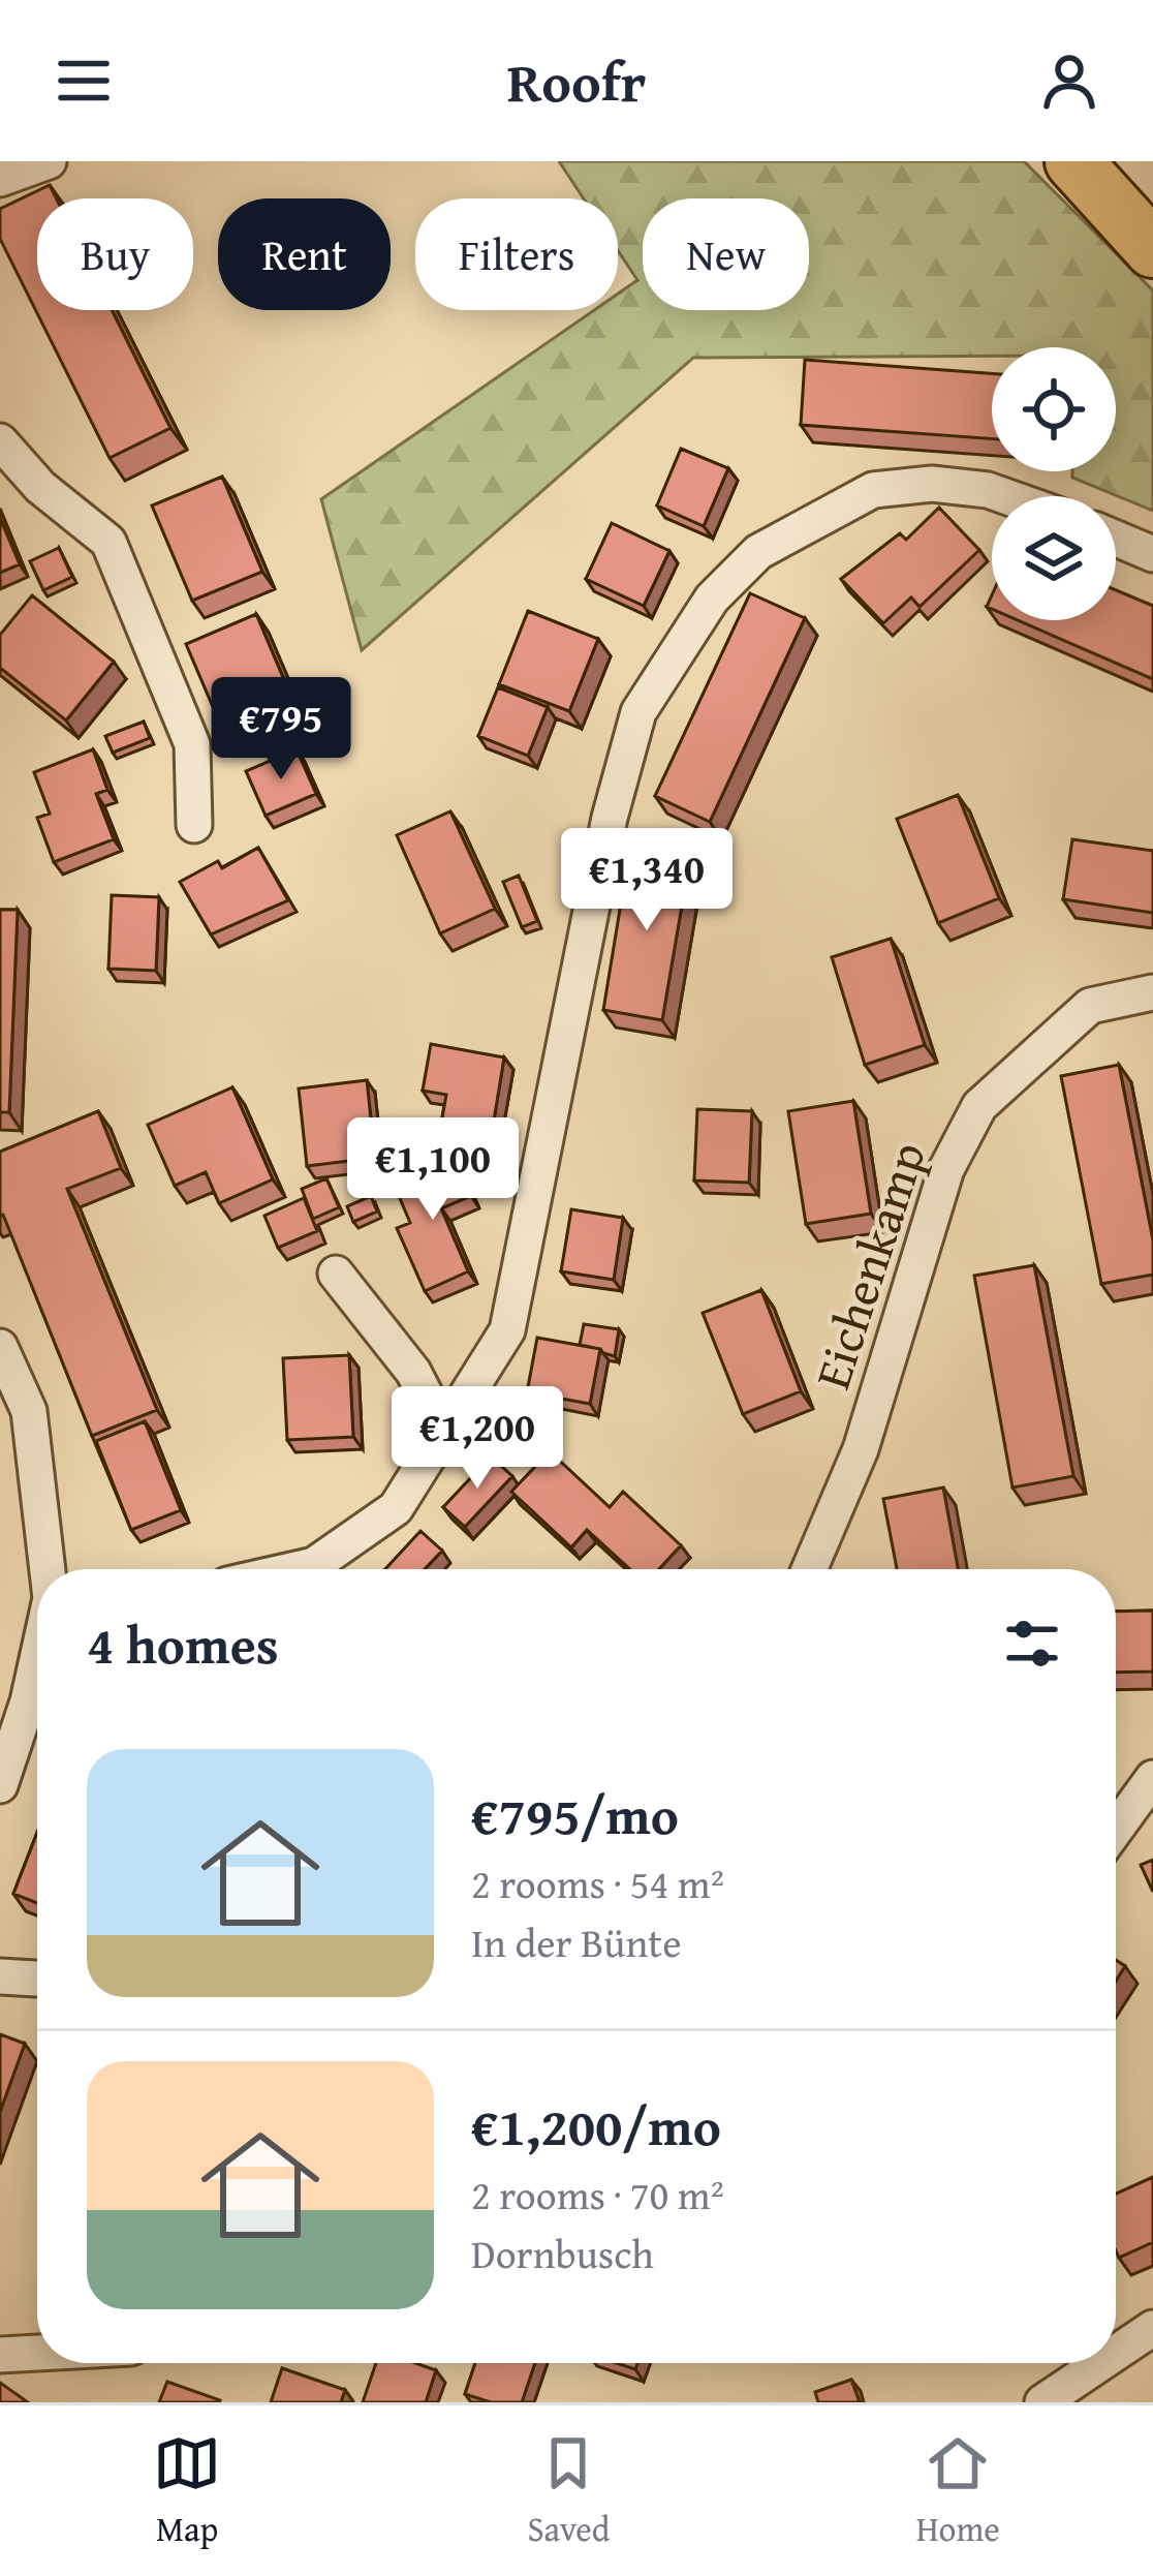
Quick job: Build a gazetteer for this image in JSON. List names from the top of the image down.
{
  "streets": {
    "street": ["Eichenkamp"]
  },
  "page": {
    "header": "Roofr",
    "chip": [
      "Buy",
      "Rent",
      "Filters",
      "New"
    ],
    "price": [
      "€795",
      "€1,340",
      "€1,100",
      "€1,200"
    ],
    "heading": "4 homes",
    "list": [
      {
        "name": "€795/mo",
        "note": "2 rooms · 54 m² · In der Bünte"
      },
      {
        "name": "€1,200/mo",
        "note": "2 rooms · 70 m² · Dornbusch"
      }
    ],
    "tabs": ["Map", "Saved", "Home"]
  }
}
